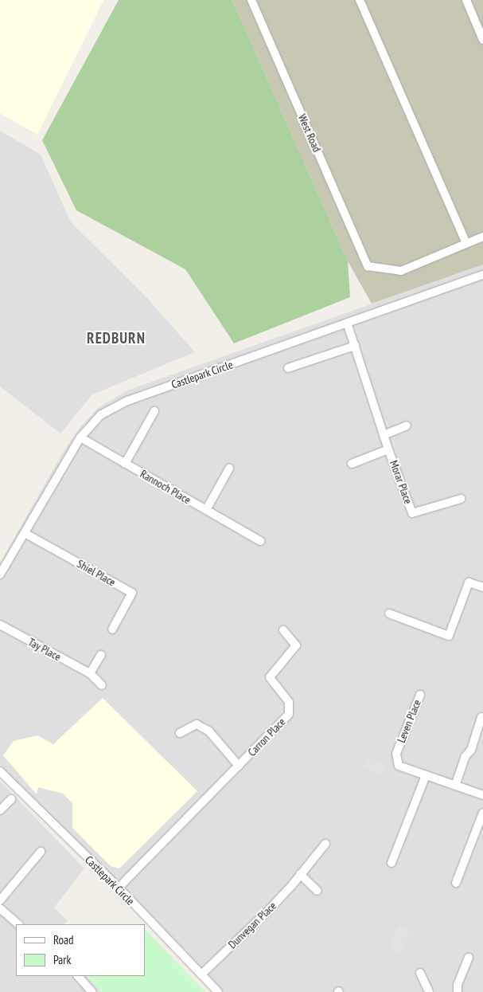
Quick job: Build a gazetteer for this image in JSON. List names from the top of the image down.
{
  "streets": {
    "street": [
      "West Road",
      "Castlepark Circle",
      "Morar Place",
      "Rannoch Place",
      "Shiel Place",
      "Tay Place",
      "Leven Place",
      "Carron Place",
      "Dunvegan Place"
    ]
  },
  "crossings": [
    ["Castlepark Circle", "Morar Place"],
    ["Castlepark Circle", "Rannoch Place"],
    ["Castlepark Circle", "Shiel Place"],
    ["Castlepark Circle", "Carron Place"],
    ["Castlepark Circle", "Dunvegan Place"]
  ],
  "districts": ["REDBURN"],
  "legend": ["Road", "Park"]
}
